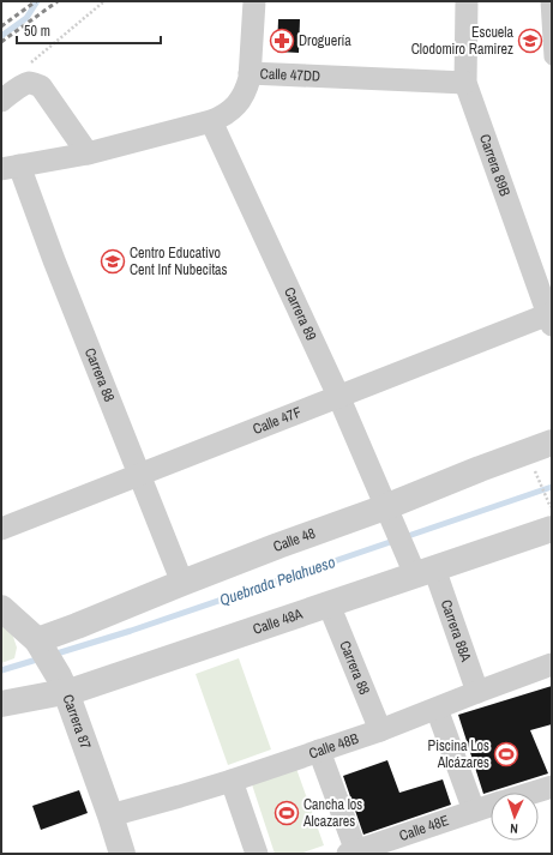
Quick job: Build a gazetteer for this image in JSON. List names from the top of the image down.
{
  "streets": {
    "street": [
      "Calle 47DD",
      "Carrera 89B",
      "Carrera 89",
      "Carrera 88",
      "Calle 47F",
      "Calle 48",
      "Calle 48A",
      "Carrera 88A",
      "Carrera 87",
      "Calle 48B",
      "Calle 48E"
    ]
  },
  "crossings": [
    ["Calle 47DD", "Carrera 89B"],
    ["Calle 47DD", "Carrera 89"],
    ["Calle 47DD", "Carrera 88"],
    ["Carrera 89B", "Calle 47F"],
    ["Carrera 89", "Calle 47F"],
    ["Carrera 89", "Calle 48"],
    ["Carrera 89", "Carrera 88A"],
    ["Carrera 88", "Calle 47F"],
    ["Carrera 88", "Calle 48"],
    ["Carrera 88", "Calle 48A"],
    ["Carrera 88", "Calle 48B"],
    ["Calle 48", "Carrera 88A"],
    ["Calle 48", "Carrera 87"],
    ["Calle 48A", "Carrera 88A"],
    ["Calle 48A", "Carrera 87"],
    ["Carrera 88A", "Calle 48B"],
    ["Carrera 87", "Calle 48B"]
  ],
  "water": ["Quebrada Pelahueso"],
  "places": {
    "pharmacy": ["Droguería"],
    "school or university": ["Escuela Clodomiro Ramirez", "Centro Educativo Cent Inf Nubecitas"],
    "sports": ["Piscina Los Alcázares", "Cancha los Alcazares"]
  },
  "scale_bar": "50 m",
  "north": "bottom"
}
